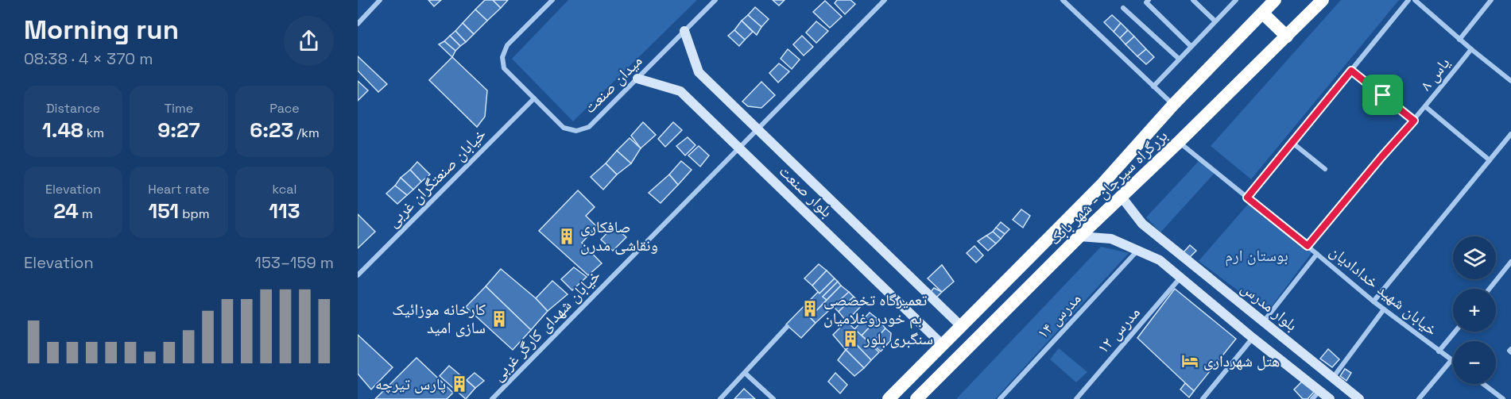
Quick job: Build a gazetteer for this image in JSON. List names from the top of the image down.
{
  "streets": {
    "highway": ["بزرگراه سیرجان - شهر بابک"],
    "street": [
      "یاس ۸",
      "میدان صنعت",
      "خیابان صنعتگران غربی",
      "بلوار صنعت",
      "خیابان شهید خدادادیان",
      "بلوار مدرس",
      "مدرس ۱۴",
      "خیابان شهدای کارگر غربی",
      "مدرس ۱۲"
    ]
  },
  "crossings": [
    ["یاس ۸", "خیابان شهید خدادادیان"],
    ["میدان صنعت", "خیابان صنعتگران غربی"],
    ["میدان صنعت", "بلوار صنعت"],
    ["بزرگراه سیرجان - شهر بابک", "بلوار صنعت"],
    ["بزرگراه سیرجان - شهر بابک", "خیابان شهید خدادادیان"],
    ["بزرگراه سیرجان - شهر بابک", "بلوار مدرس"],
    ["بلوار صنعت", "خیابان شهدای کارگر غربی"]
  ],
  "parks": ["بوستان ارم"],
  "places": {
    "building": [
      "صافکاری ونقاشی مدرن",
      "تعمیرگاه تخصصی بم خودروغلامیان",
      "کارخانه موزائیک سازی امید",
      "سنگبری بلور",
      "پارس تیرچه"
    ],
    "hotel": ["هتل شهرداری"]
  },
  "page": {
    "heading": ["Morning run", "08:38 · 4 × 370 m"],
    "stats": [
      ["Distance", "1.48 km"],
      ["Time", "9:27"],
      ["Pace", "6:23 /km"],
      ["Elevation", "24 m"],
      ["Heart rate", "151 bpm"],
      ["kcal", "113"]
    ],
    "map_buttons": ["+", "−"],
    "chart": ["Elevation", "153–159 m"]
  }
}
